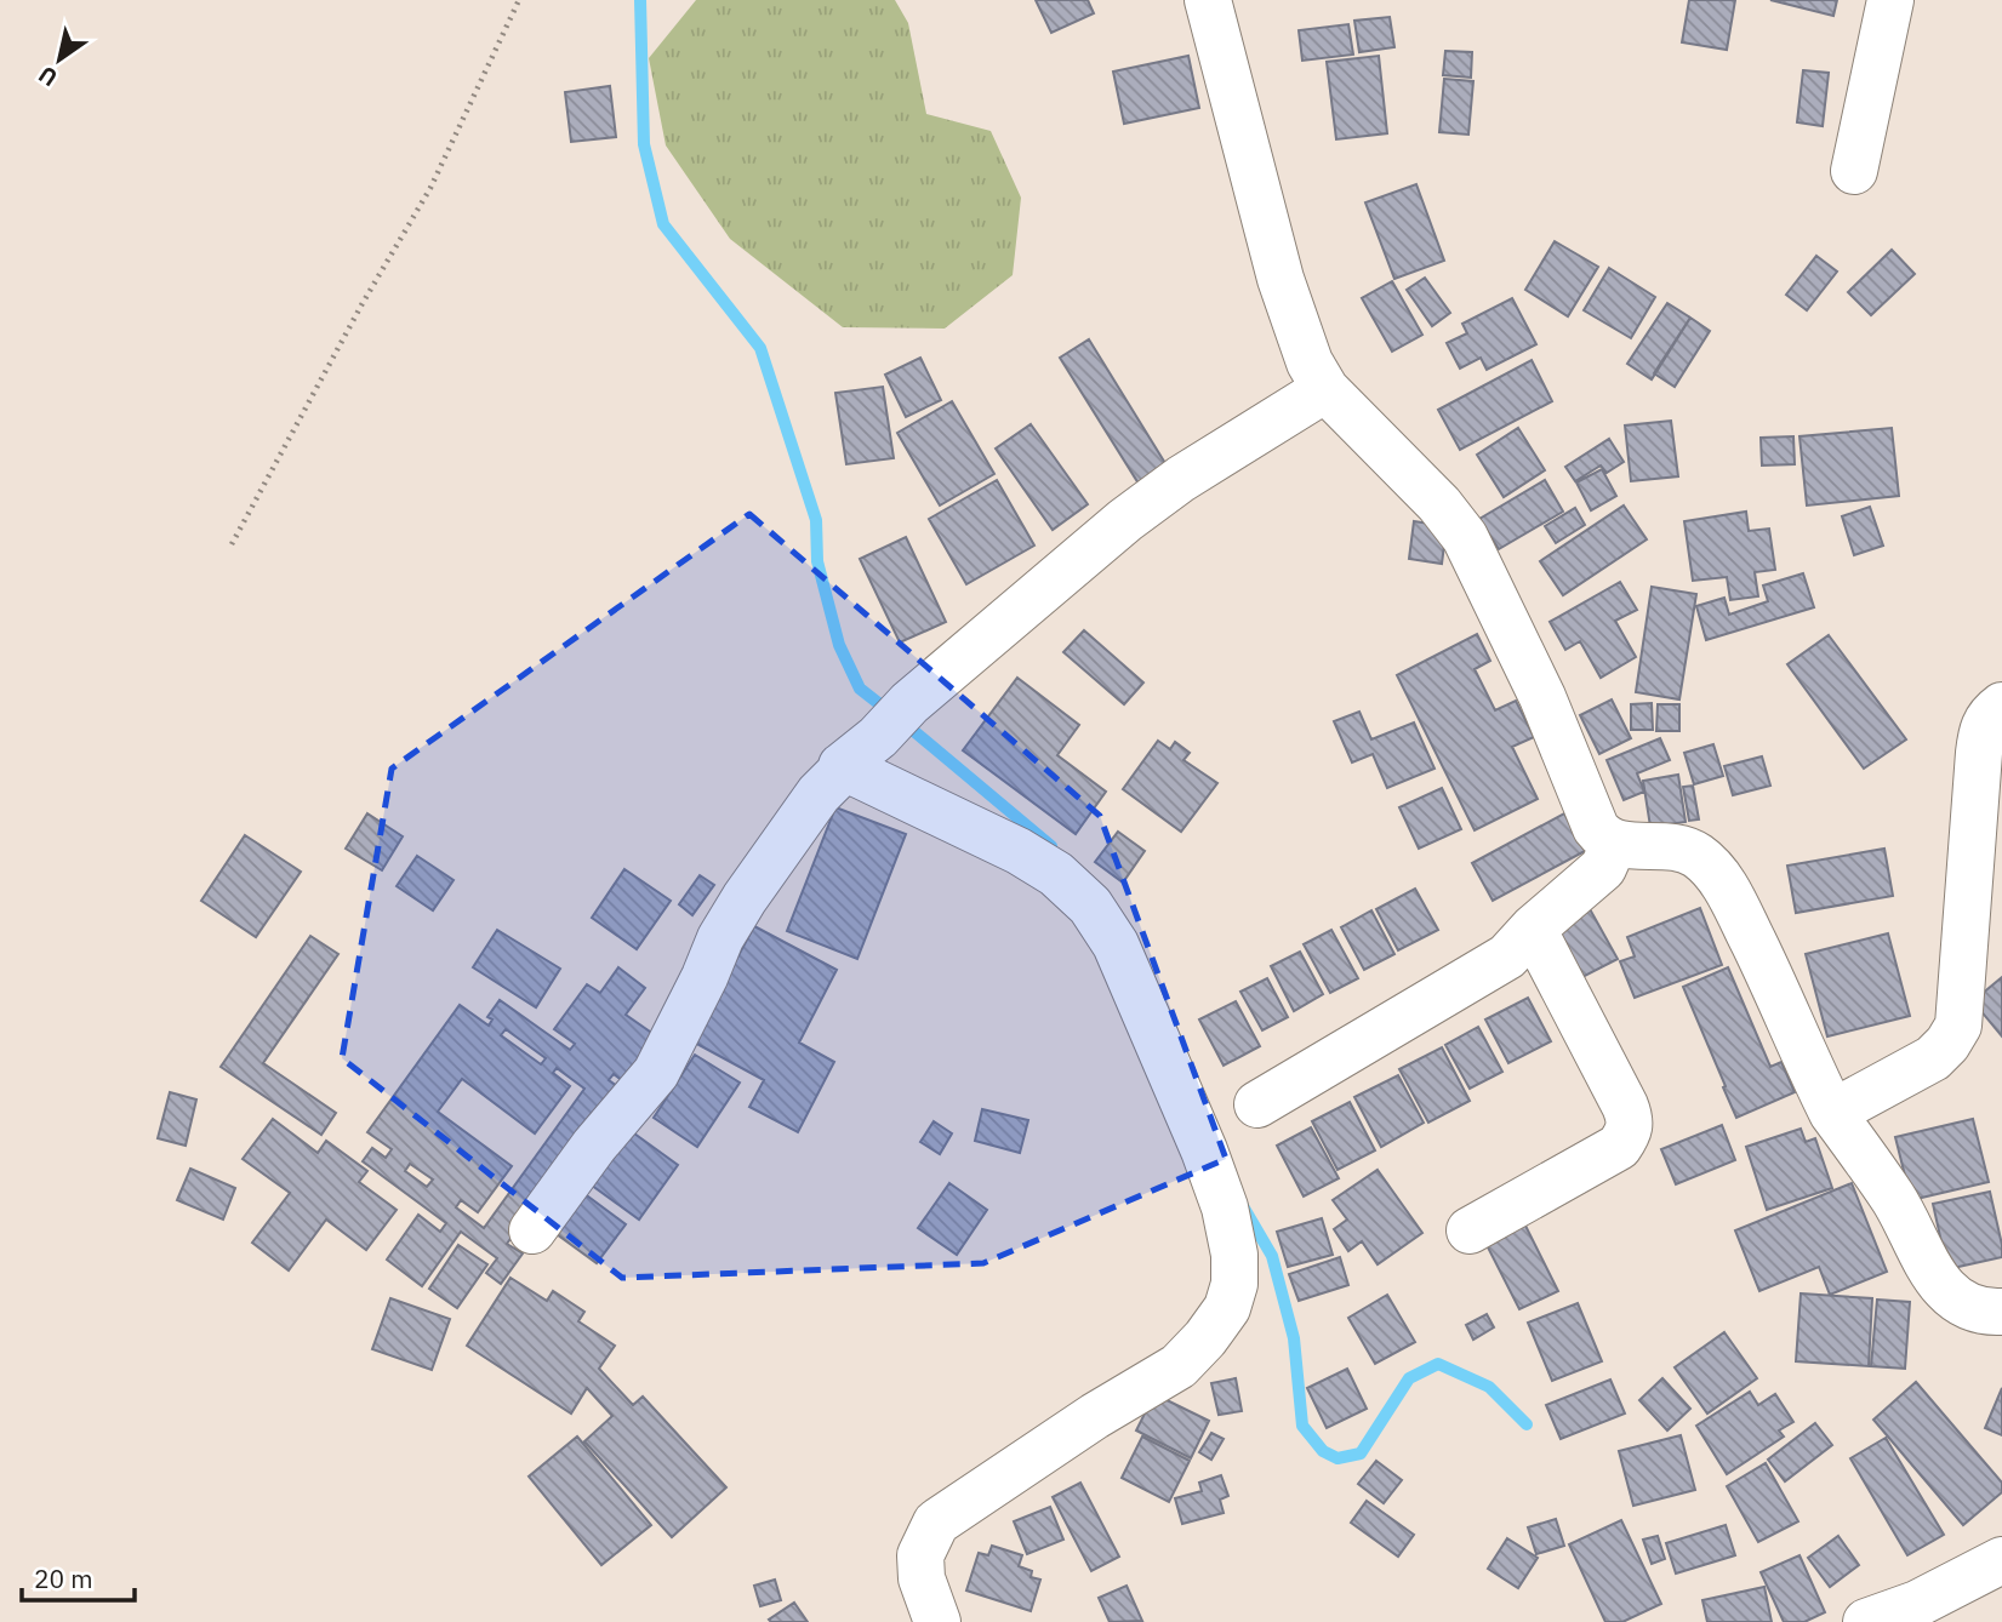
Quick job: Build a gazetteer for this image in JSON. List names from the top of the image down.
{
  "scale_bar": "20 m",
  "north": "bottom left"
}
